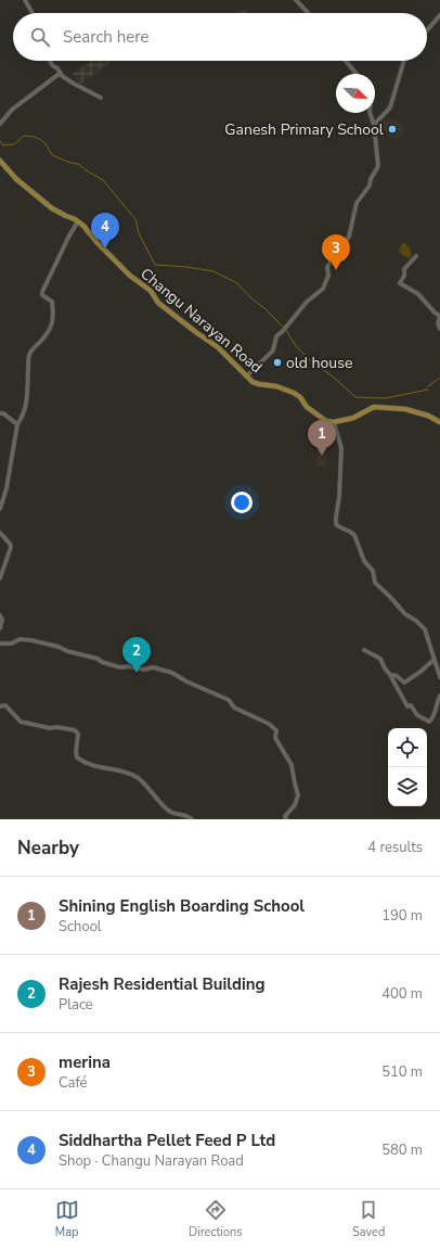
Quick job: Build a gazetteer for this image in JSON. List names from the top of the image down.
{
  "streets": {
    "main road": ["Changu Narayan Road"]
  },
  "places": ["Ganesh Primary School", "old house"],
  "north": "bottom right",
  "page": {
    "search": "Search here",
    "pins": [
      "4",
      "3",
      "1",
      "2"
    ],
    "heading": ["Nearby", "4 results"],
    "list": [
      {
        "mark": "1",
        "name": "Shining English Boarding School",
        "note": "School",
        "value": "190 m"
      },
      {
        "mark": "2",
        "name": "Rajesh Residential Building",
        "note": "Place",
        "value": "400 m"
      },
      {
        "mark": "3",
        "name": "merina",
        "note": "Café",
        "value": "510 m"
      },
      {
        "mark": "4",
        "name": "Siddhartha Pellet Feed P Ltd",
        "note": "Shop · Changu Narayan Road",
        "value": "580 m"
      }
    ],
    "nav": ["Map", "Directions", "Saved"]
  }
}
